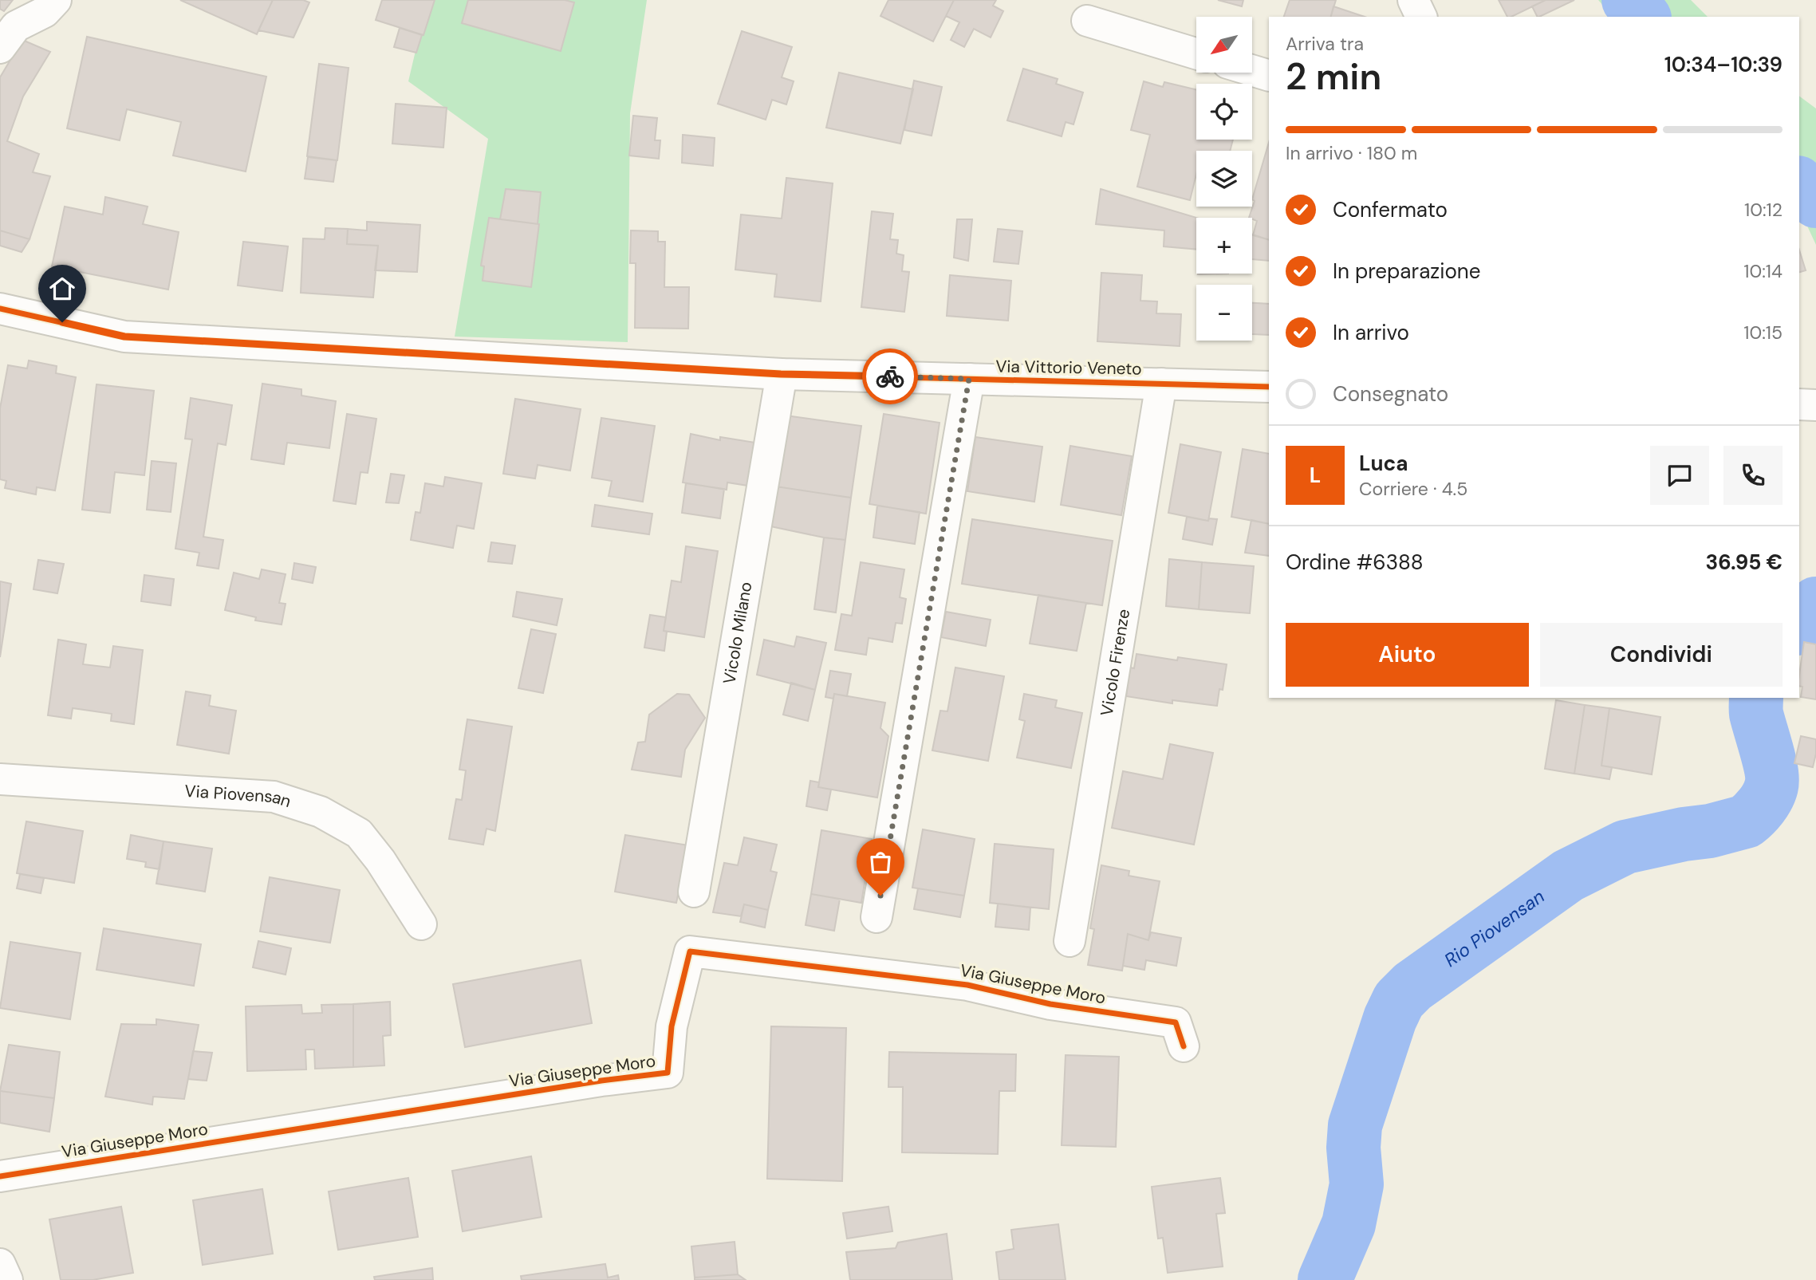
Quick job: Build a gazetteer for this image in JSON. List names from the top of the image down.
{
  "streets": {
    "street": [
      "Via Vittorio Veneto",
      "Vicolo Milano",
      "Vicolo Firenze",
      "Via Piovensan",
      "Via Giuseppe Moro"
    ]
  },
  "crossings": [
    ["Via Vittorio Veneto", "Vicolo Milano"],
    ["Via Vittorio Veneto", "Vicolo Firenze"]
  ],
  "water": ["Rio Piovensan"],
  "north": "bottom left",
  "page": {
    "map_buttons": ["+", "−"],
    "heading": ["2 min", "Arriva tra", "10:34–10:39"],
    "panel": [
      "Luca",
      "Corriere · 4.5",
      "Ordine #6388",
      "36.95 €"
    ],
    "bar": "In arrivo · 180 m",
    "list": [
      ["Confermato", "10:12"],
      ["In preparazione", "10:14"],
      ["In arrivo", "10:15"],
      "Consegnato"
    ],
    "round": "L",
    "buttons": ["Aiuto", "Condividi"]
  }
}
